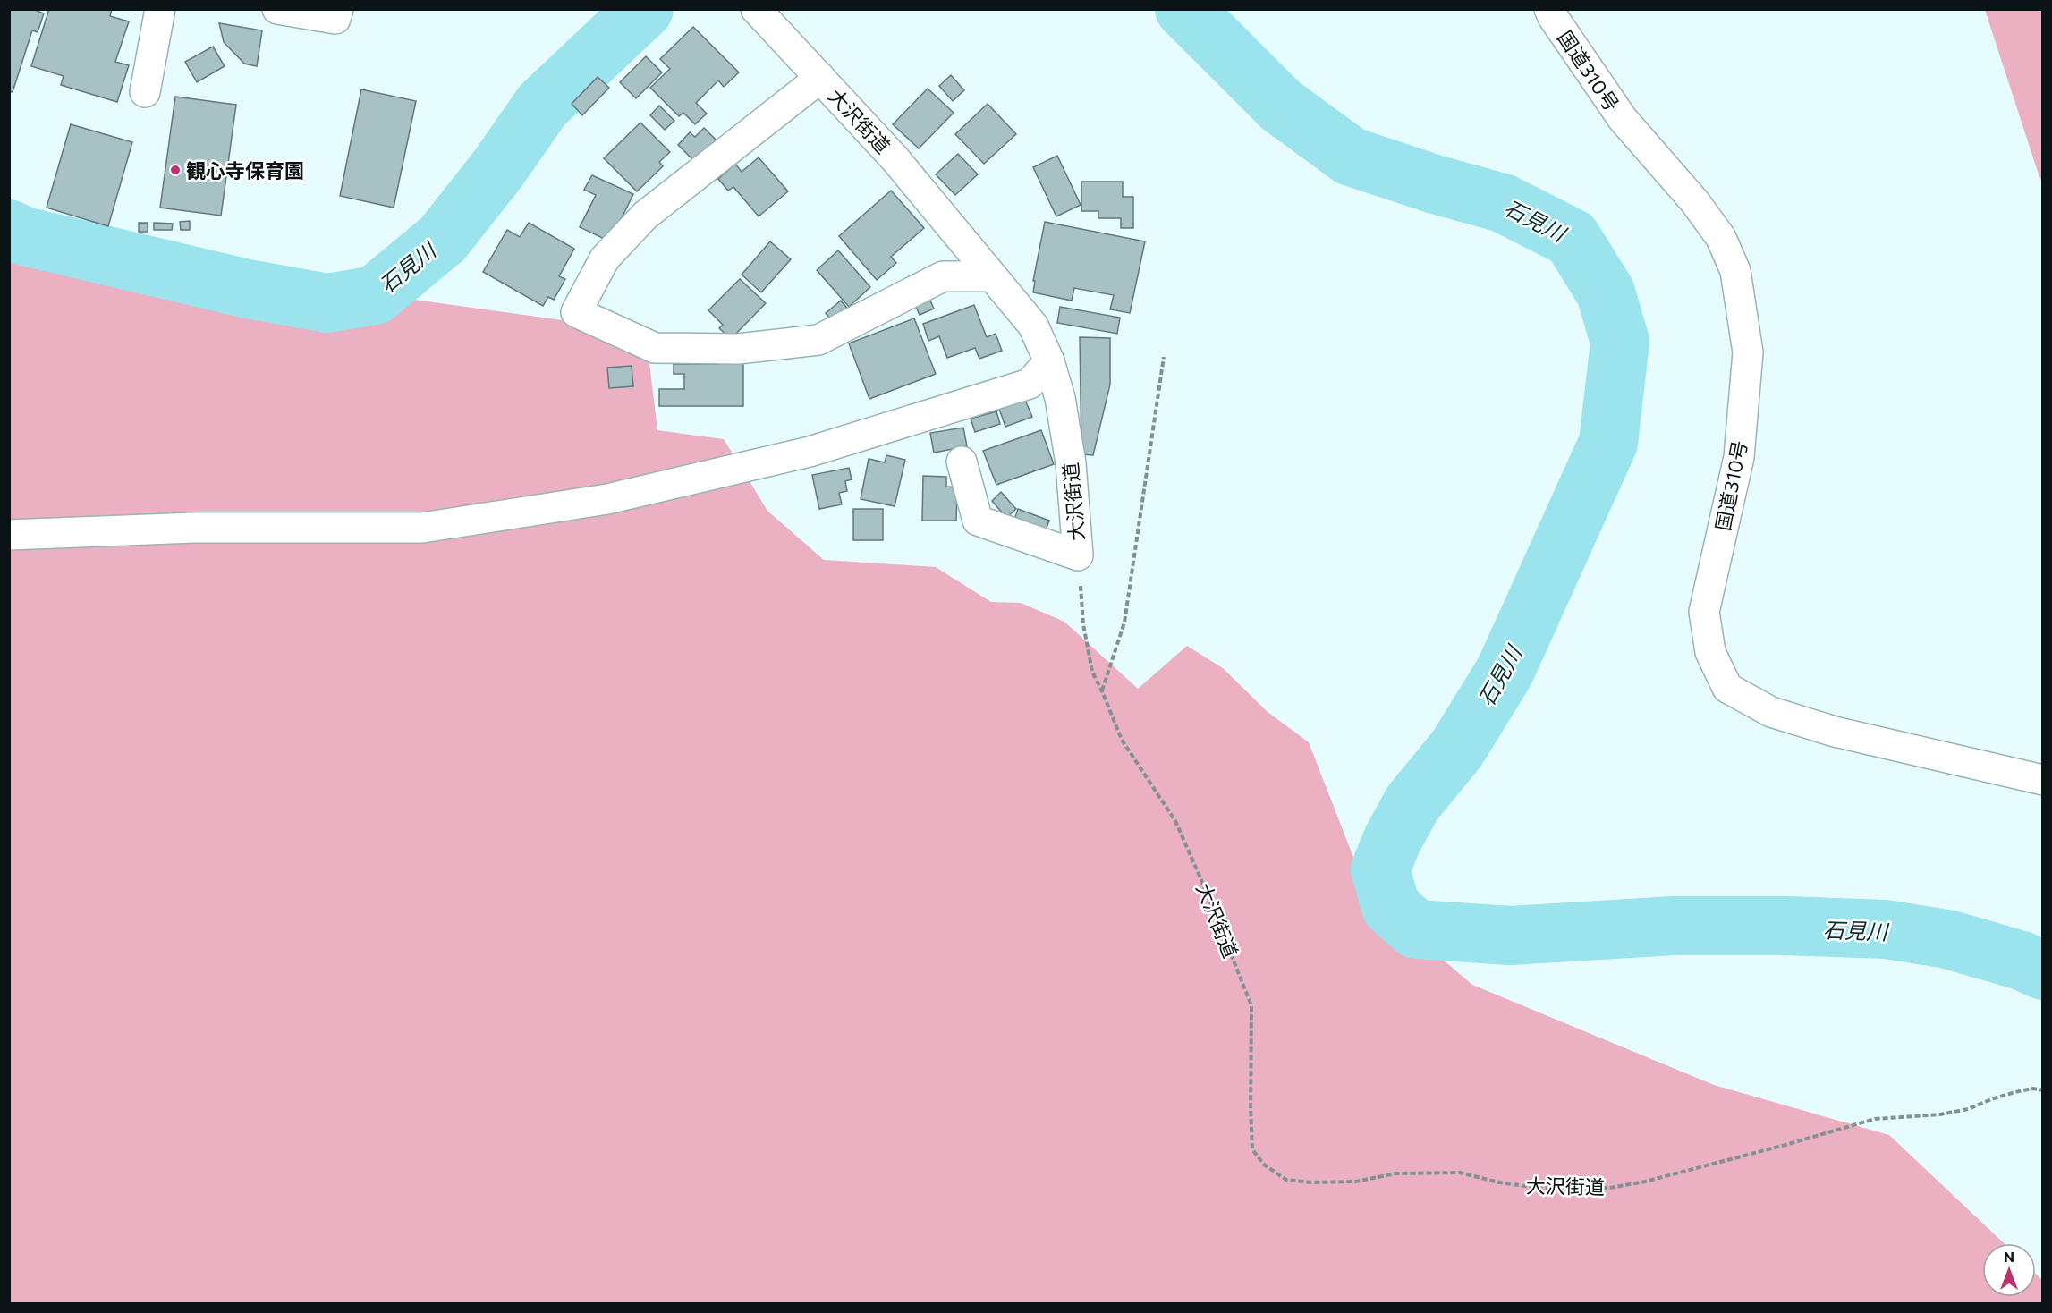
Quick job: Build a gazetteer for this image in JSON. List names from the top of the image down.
{
  "streets": {
    "main road": ["国道310号", "大沢街道"]
  },
  "water": ["石見川"],
  "places": ["観心寺保育園"],
  "north": "top"
}
